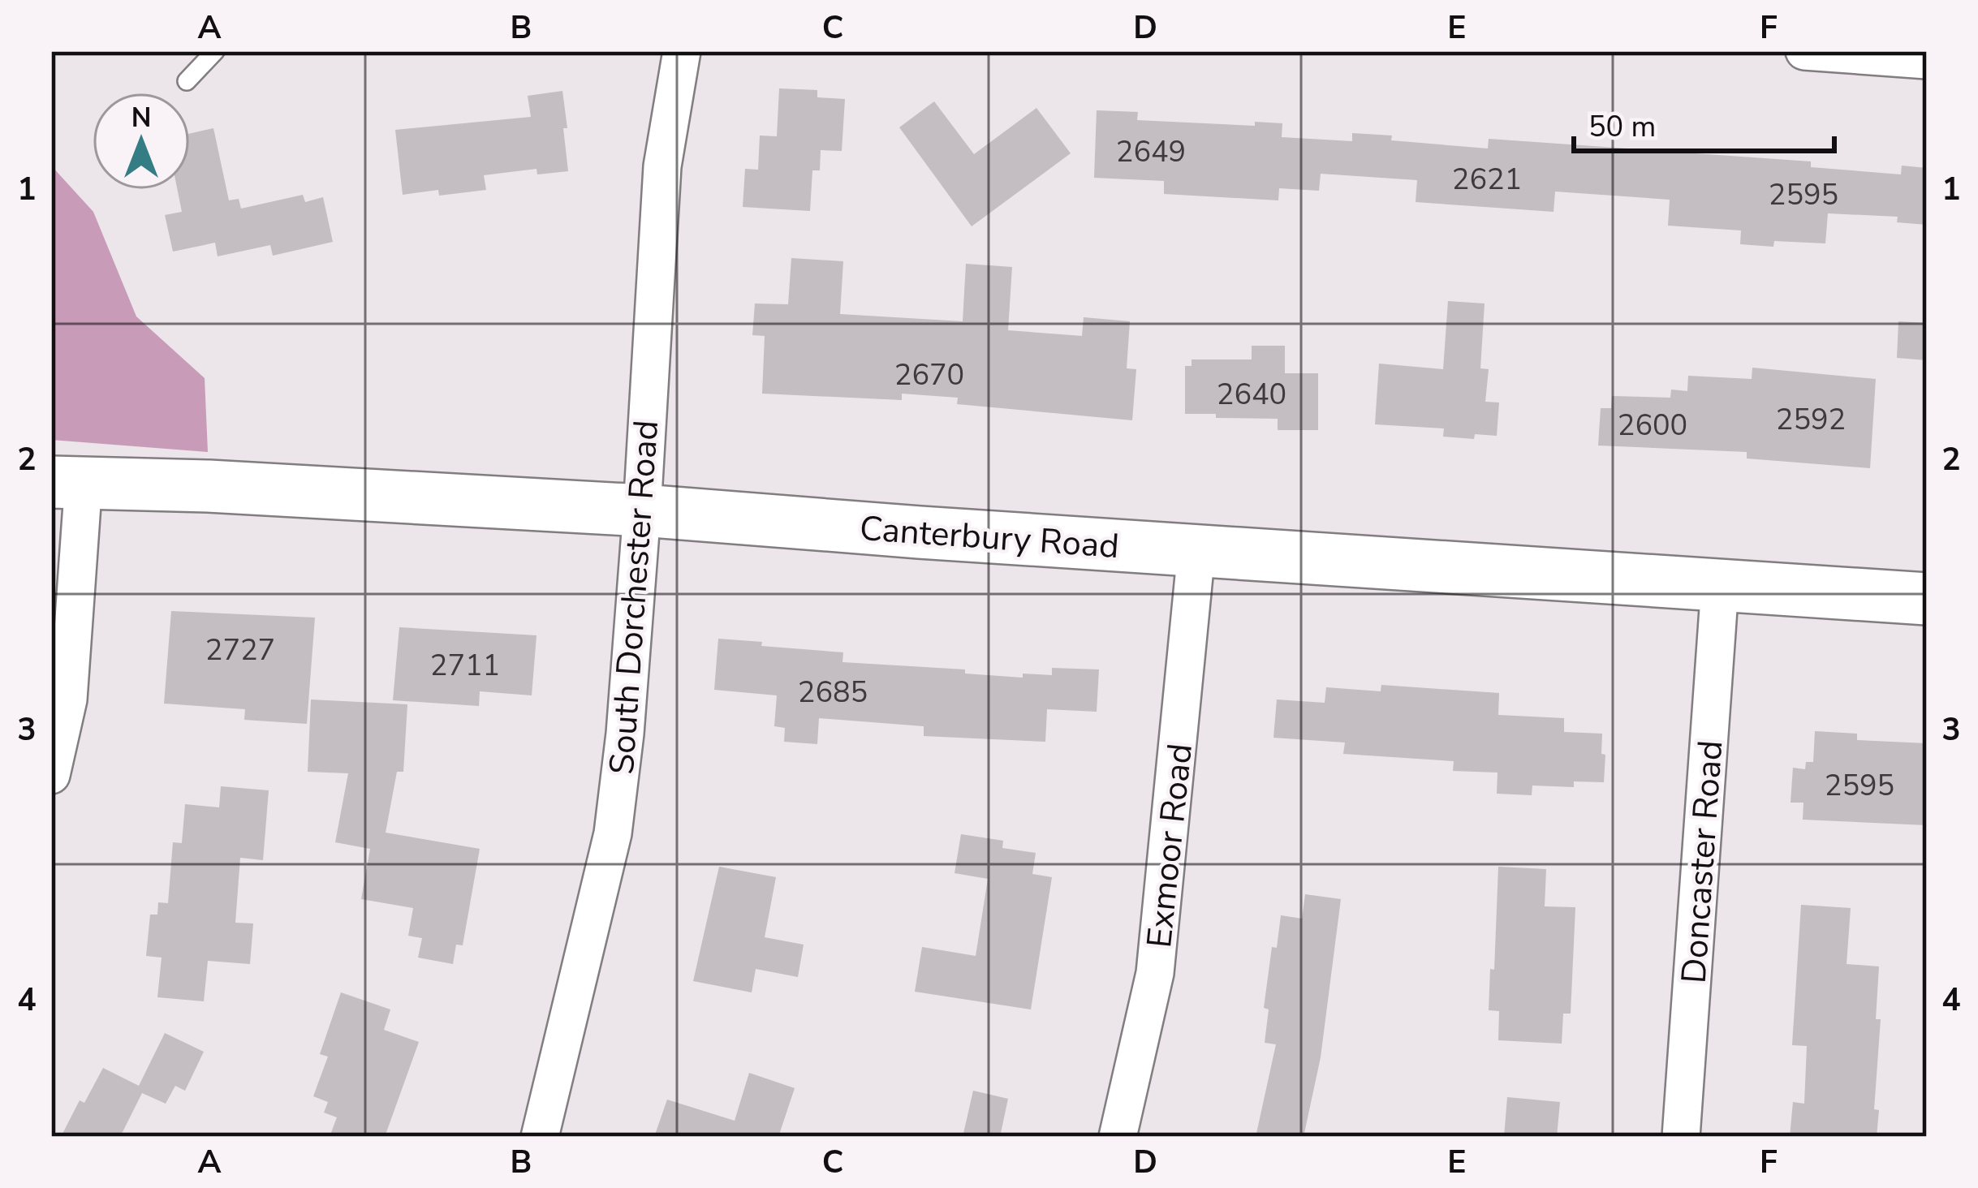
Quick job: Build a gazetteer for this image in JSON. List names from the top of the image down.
{
  "streets": {
    "street": [
      "Canterbury Road",
      "South Dorchester Road",
      "Exmoor Road",
      "Doncaster Road"
    ]
  },
  "crossings": [
    ["Canterbury Road", "South Dorchester Road"],
    ["Canterbury Road", "Exmoor Road"],
    ["Canterbury Road", "Doncaster Road"]
  ],
  "house_numbers": [
    "2649",
    "2621",
    "2595",
    "2670",
    "2640",
    "2592",
    "2600",
    "2727",
    "2711",
    "2685",
    "2595"
  ],
  "scale_bar": "50 m",
  "north": "top",
  "grid": {
    "columns": [
      "A",
      "B",
      "C",
      "D",
      "E",
      "F"
    ],
    "rows": [
      "1",
      "2",
      "3",
      "4"
    ]
  }
}
